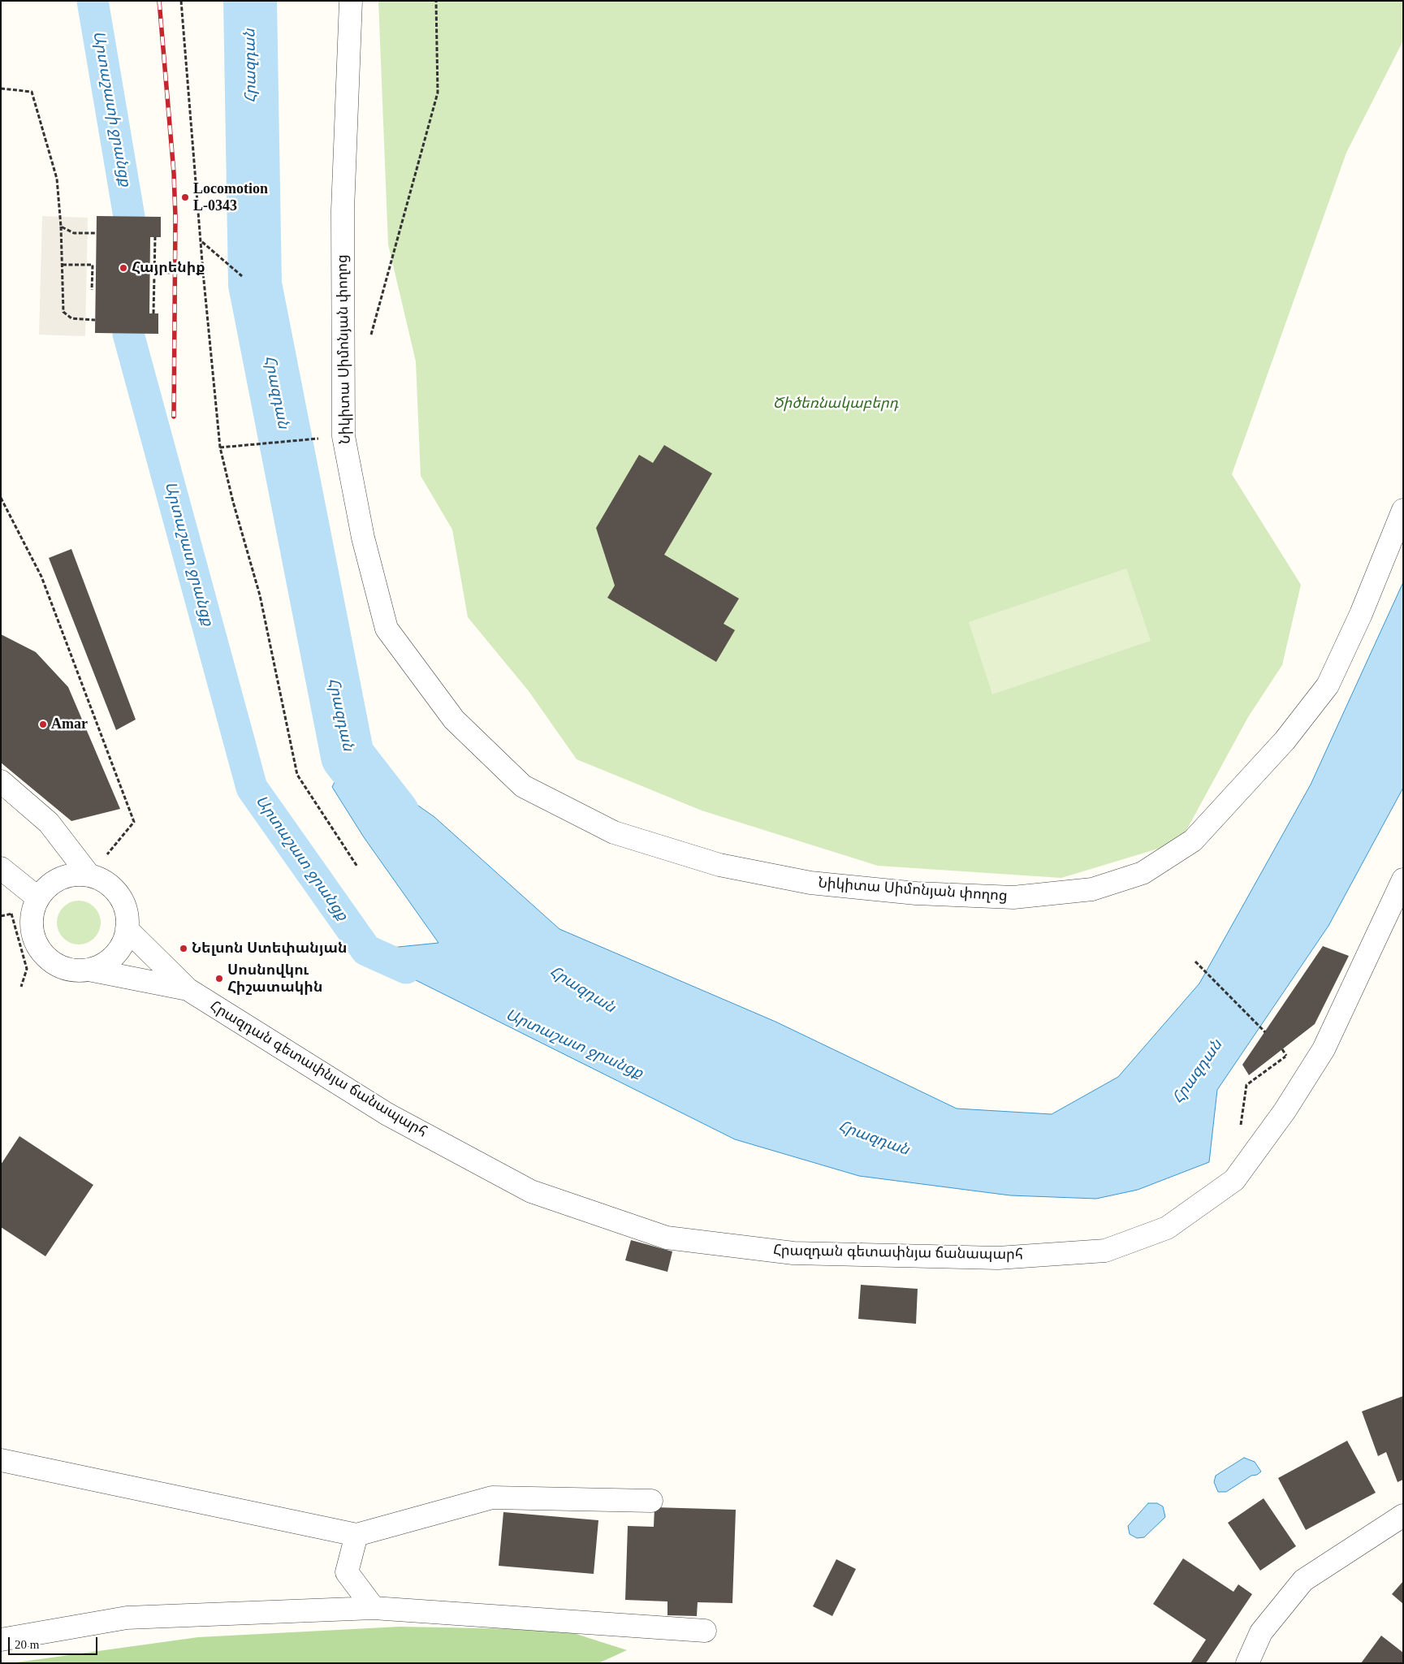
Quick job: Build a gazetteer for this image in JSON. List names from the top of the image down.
{
  "streets": {
    "street": ["Նիկիտա Սիմոնյան փողոց", "Հրազդան գետափնյա ճանապարհ"]
  },
  "water": ["Հրազդան", "Արտաշատի ջրանցք", "Արտաշատ ջրանցք"],
  "parks": ["Ծիծեռնակաբերդ"],
  "places": [
    "Locomotion L-0343",
    "Հայրենիք",
    "Amar",
    "Նելսոն Ստեփանյան",
    "Սոսնովկու Հիշատակին"
  ],
  "scale_bar": "20 m"
}
